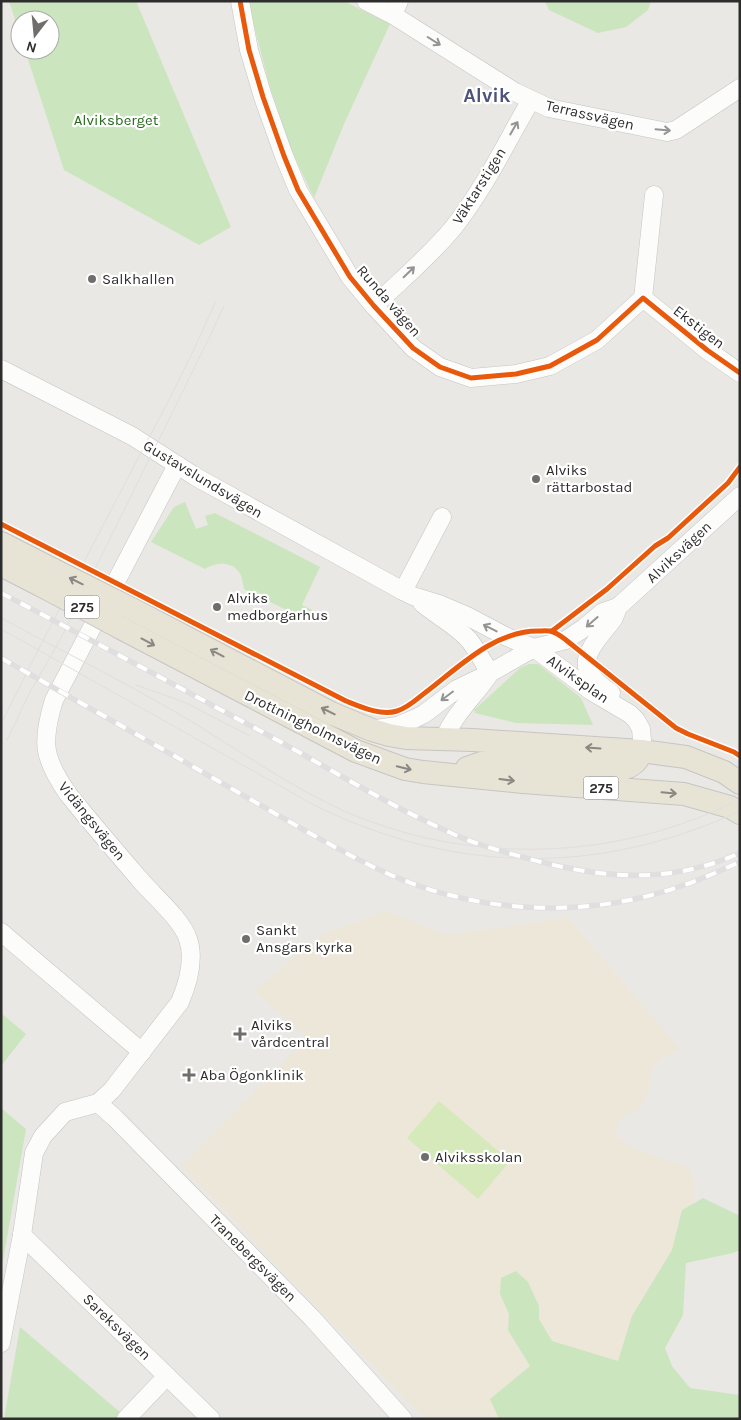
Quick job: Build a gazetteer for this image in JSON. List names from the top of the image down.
{
  "streets": {
    "main road": ["275", "Drottningholmsvägen"],
    "street": [
      "Terrassvägen",
      "Väktarstigen",
      "Runda vägen",
      "Ekstigen",
      "Gustavslundsvägen",
      "Alviksvägen",
      "Alviksplan",
      "Vidängsvägen",
      "Tranebergsvägen",
      "Sareksvägen"
    ]
  },
  "crossings": [
    ["Terrassvägen", "Väktarstigen"],
    ["Väktarstigen", "Runda vägen"],
    ["Runda vägen", "Ekstigen"],
    ["Gustavslundsvägen", "Alviksvägen"],
    ["Gustavslundsvägen", "Alviksplan"],
    ["Gustavslundsvägen", "Vidängsvägen"],
    ["Alviksvägen", "Alviksplan"],
    ["Alviksplan", "Drottningholmsvägen"],
    ["Vidängsvägen", "Tranebergsvägen"]
  ],
  "one_way": ["Terrassvägen", "Väktarstigen"],
  "districts": ["Alvik"],
  "parks": ["Alviksberget"],
  "places": {
    "other": [
      "Salkhallen",
      "Alviks rättarbostad",
      "Alviks medborgarhus",
      "Sankt Ansgars kyrka",
      "Alviksskolan"
    ],
    "health": ["Alviks vårdcentral", "Aba Ögonklinik"]
  },
  "north": "bottom"
}
